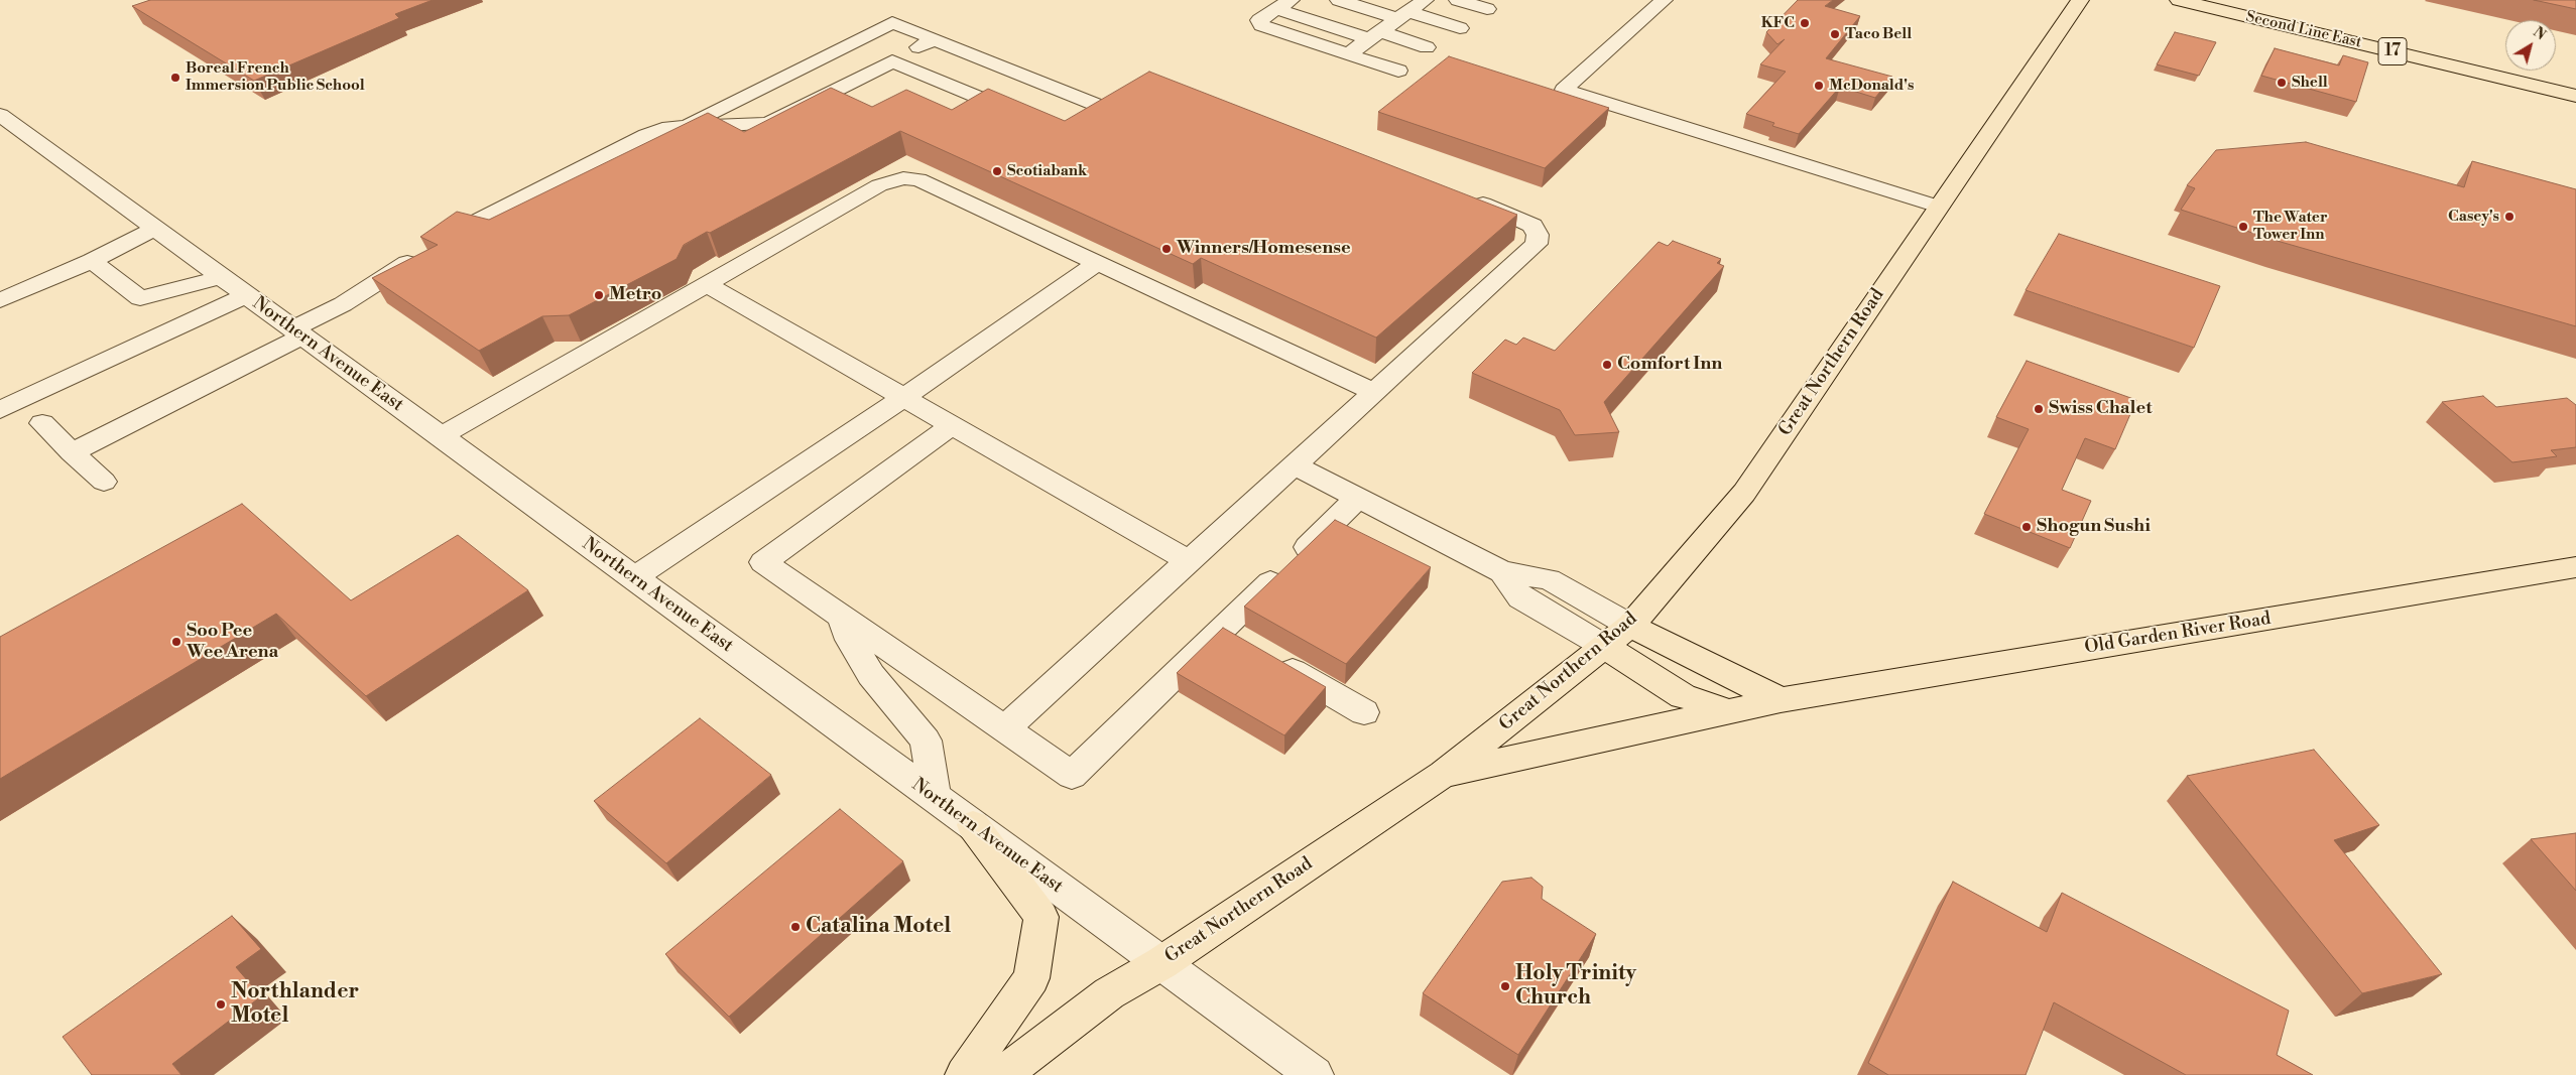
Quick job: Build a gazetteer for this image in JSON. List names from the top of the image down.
{
  "streets": {
    "main road": [
      "Second Line East",
      "17",
      "Great Northern Road",
      "Old Garden River Road"
    ],
    "street": ["Northern Avenue East"]
  },
  "crossings": [
    ["Northern Avenue East", "Great Northern Road"],
    ["Great Northern Road", "Old Garden River Road"]
  ],
  "places": [
    "KFC",
    "Taco Bell",
    "Boreal French Immersion Public School",
    "Shell",
    "McDonald's",
    "Scotiabank",
    "Casey's",
    "The Water Tower Inn",
    "Winners/Homesense",
    "Metro",
    "Comfort Inn",
    "Swiss Chalet",
    "Shogun Sushi",
    "Soo Pee Wee Arena",
    "Catalina Motel",
    "Holy Trinity Church",
    "Northlander Motel"
  ],
  "north": "top right"
}
